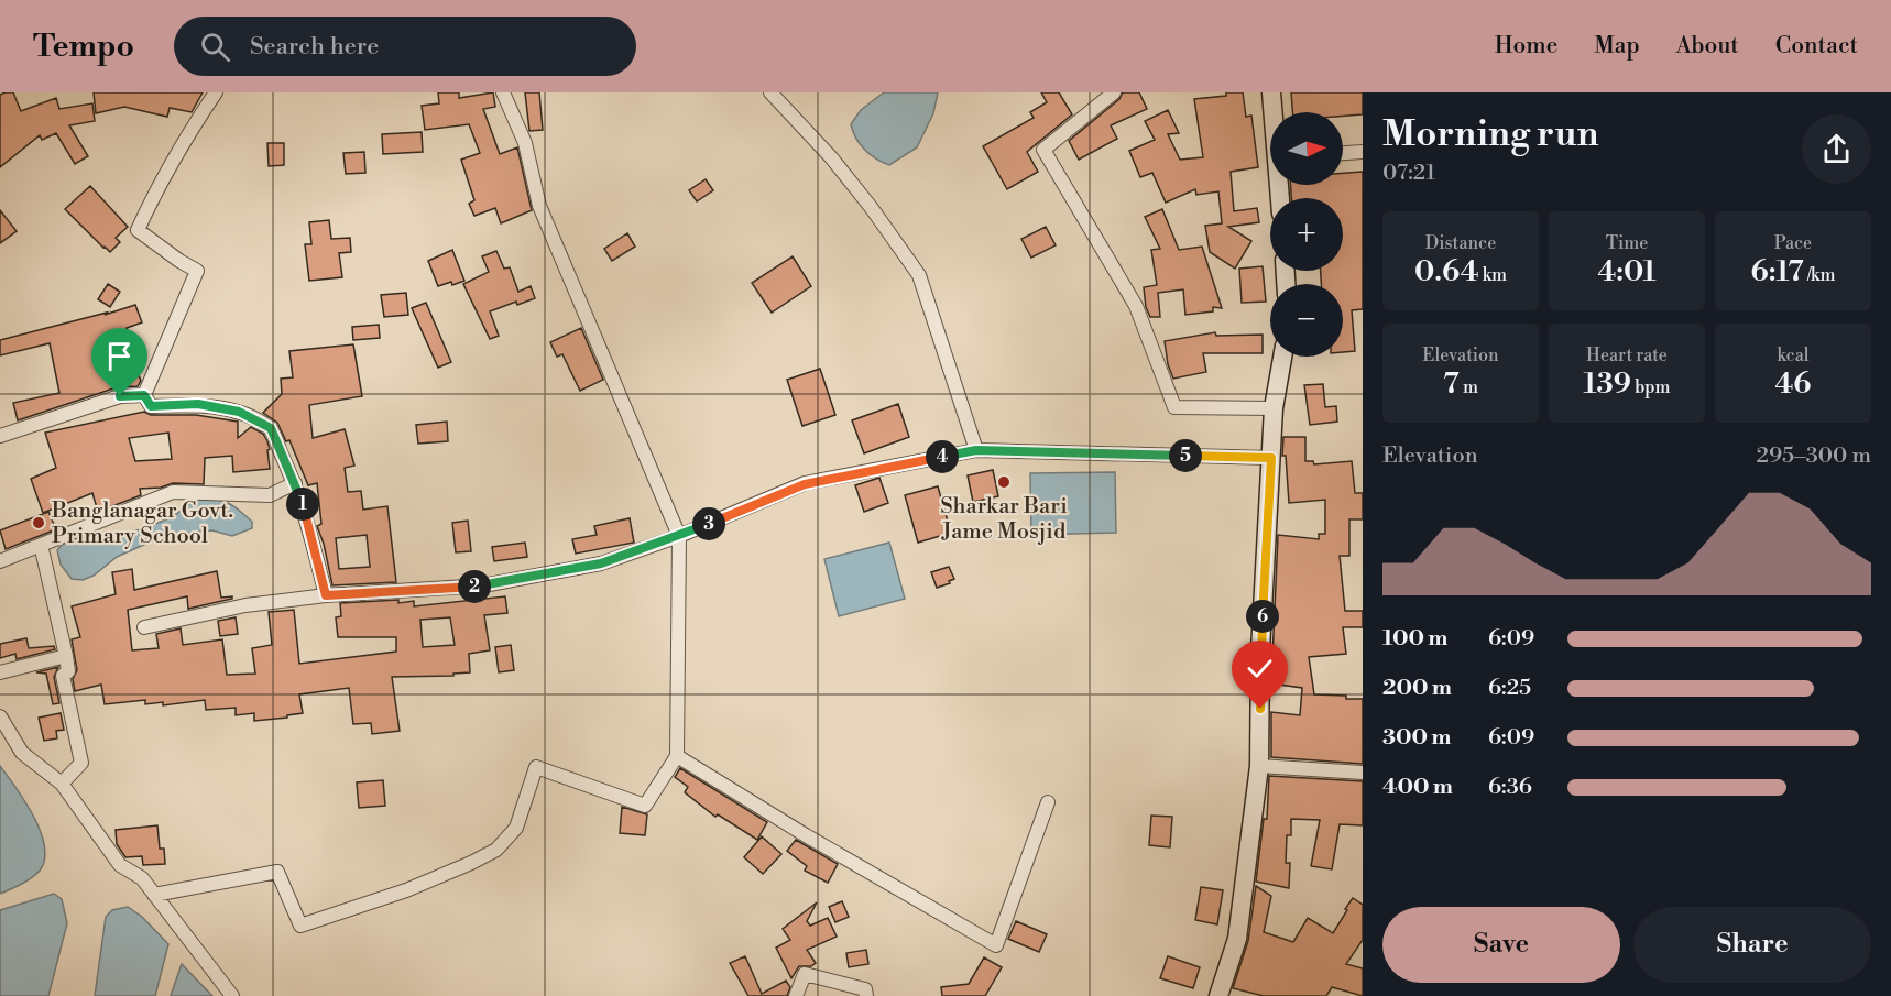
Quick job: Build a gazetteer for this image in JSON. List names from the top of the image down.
{
  "places": ["Sharkar Bari Jame Mosjid", "Banglanagar Govt. Primary School"],
  "north": "right",
  "page": {
    "header": "Tempo",
    "search": "Search here",
    "nav": [
      "Home",
      "Map",
      "About",
      "Contact"
    ],
    "heading": ["Morning run", "07:21"],
    "map_buttons": ["+", "−"],
    "stats": [
      ["Distance", "0.64 km"],
      ["Time", "4:01"],
      ["Pace", "6:17 /km"],
      ["Elevation", "7 m"],
      ["Heart rate", "139 bpm"],
      ["kcal", "46"]
    ],
    "chart": ["Elevation", "295–300 m"],
    "pins": [
      "5",
      "4",
      "1",
      "3",
      "2",
      "6"
    ],
    "list": [
      {
        "name": "100 m",
        "note": "6:09"
      },
      {
        "name": "200 m",
        "note": "6:25"
      },
      {
        "name": "300 m",
        "note": "6:09"
      },
      {
        "name": "400 m",
        "note": "6:36"
      }
    ],
    "buttons": ["Save", "Share"]
  }
}
